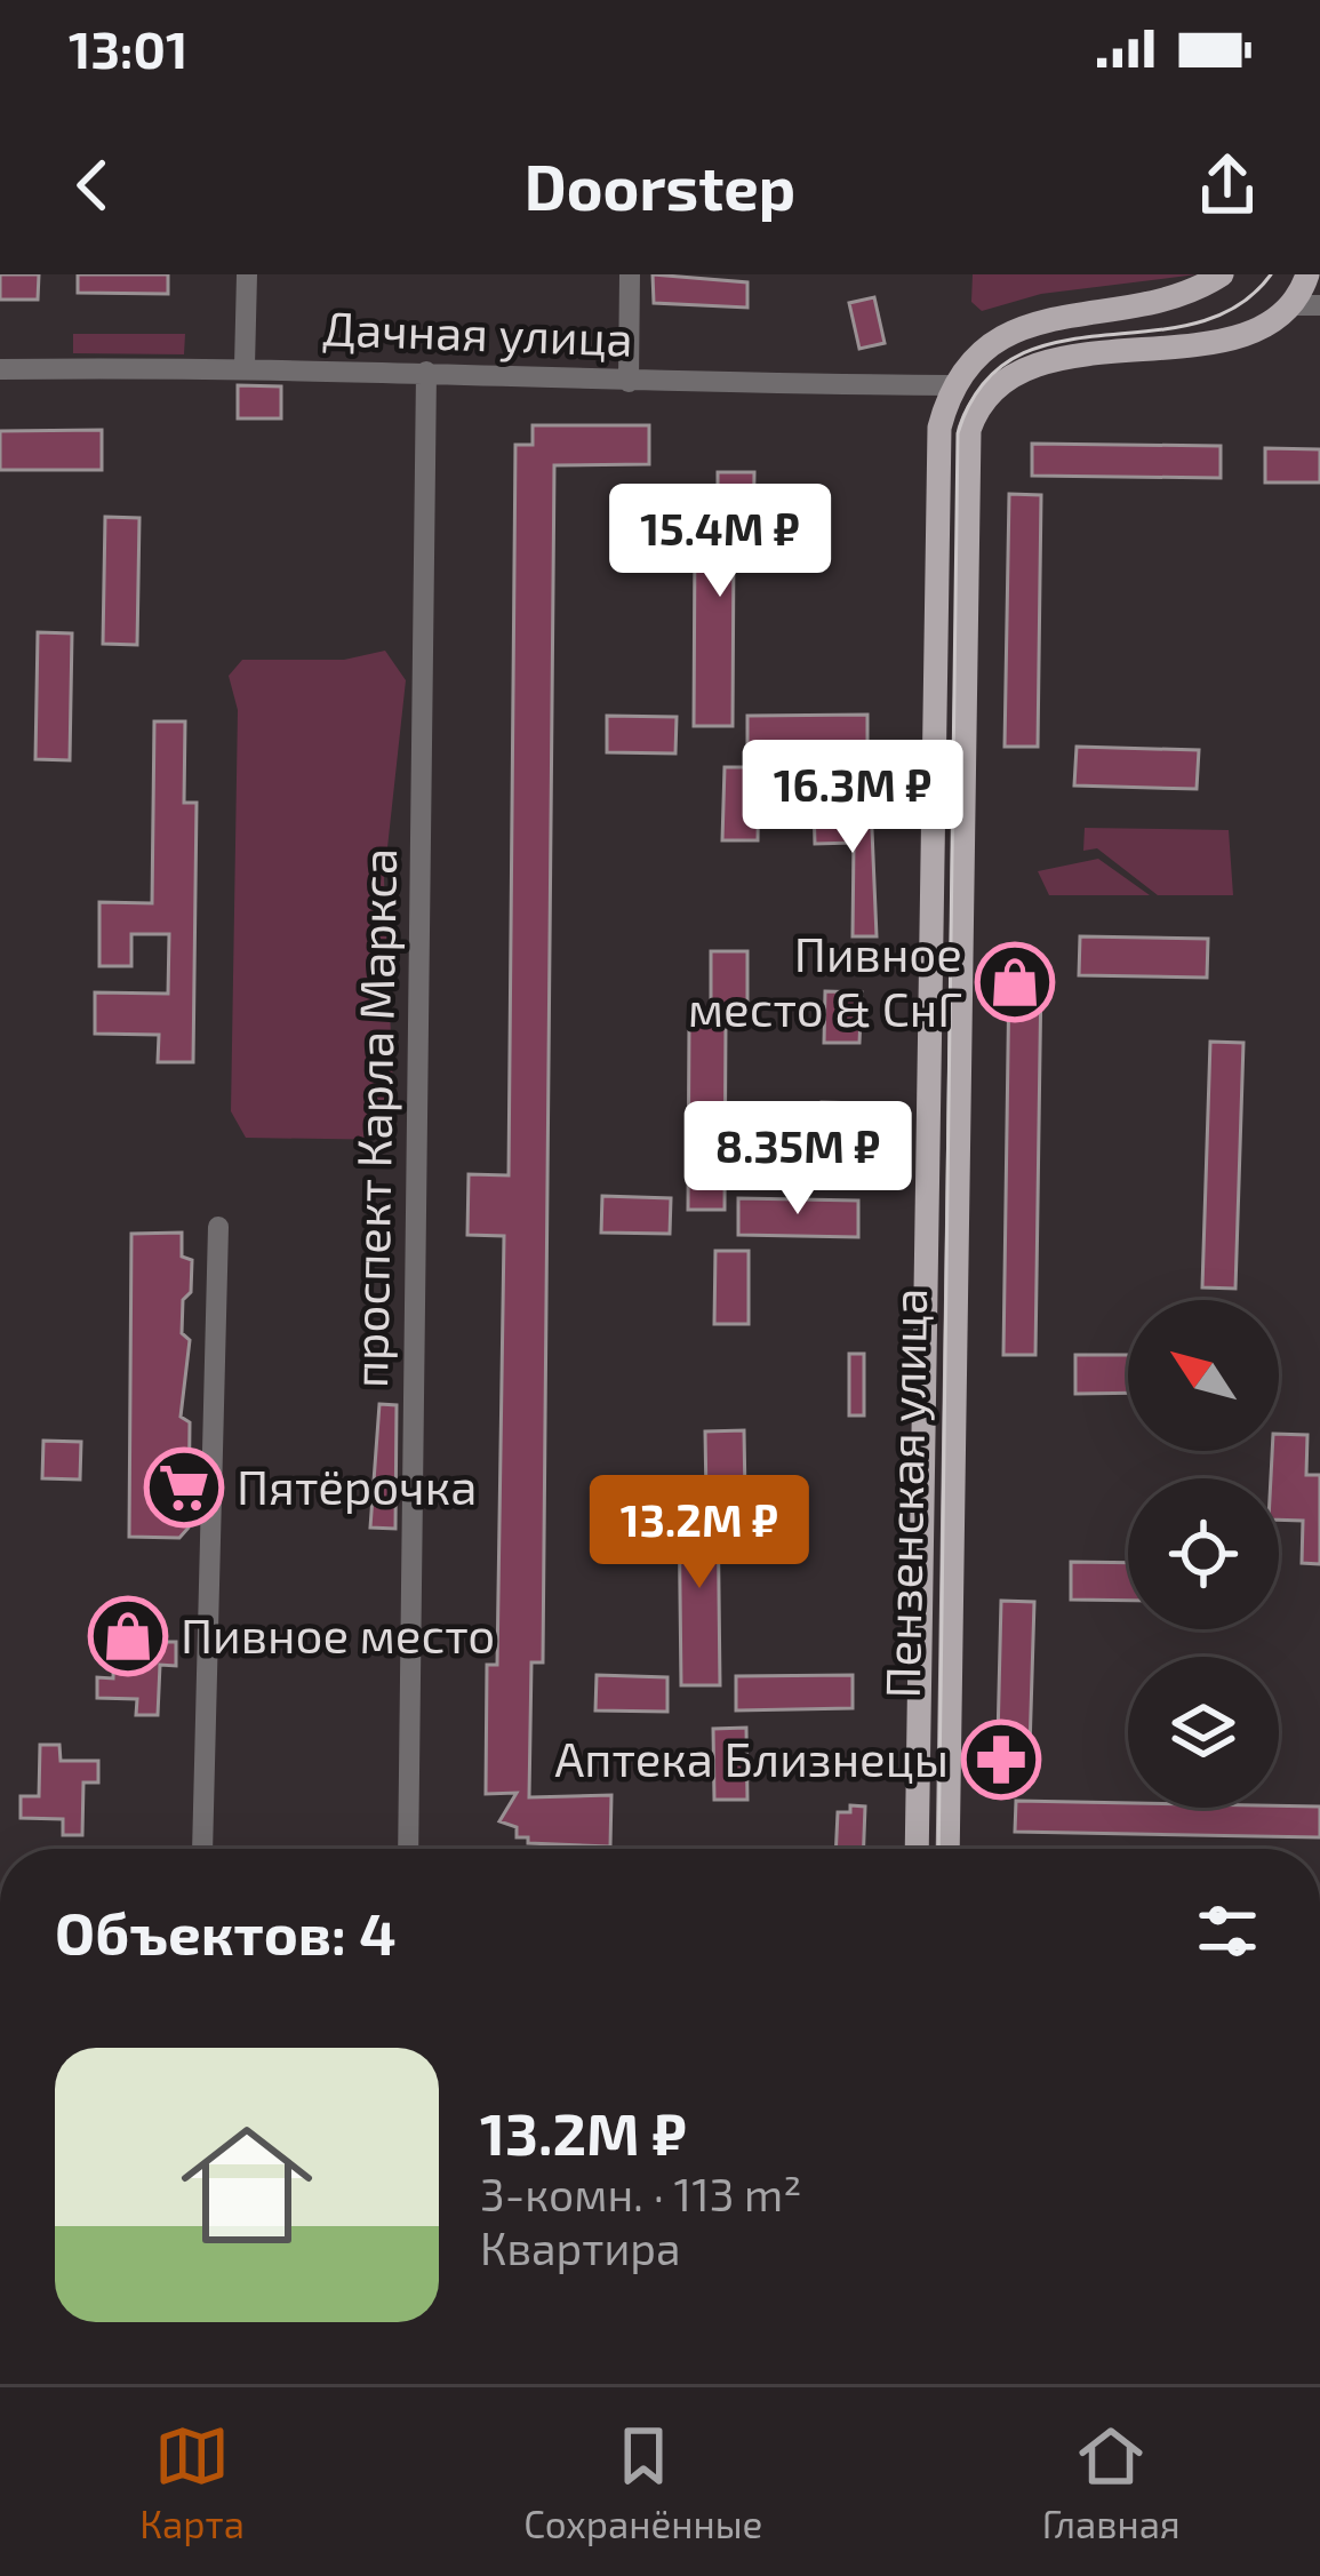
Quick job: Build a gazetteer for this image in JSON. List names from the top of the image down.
{
  "streets": {
    "main road": ["Пензенская улица"],
    "street": ["Дачная улица", "проспект Карла Маркса"]
  },
  "crossings": [
    ["Дачная улица", "проспект Карла Маркса"],
    ["Дачная улица", "Пензенская улица"]
  ],
  "places": {
    "shop": ["Пивное место & СнГ", "Пивное место"],
    "supermarket": ["Пятёрочка"],
    "pharmacy": ["Аптека Близнецы"]
  },
  "north": "top left",
  "page": {
    "status": "13:01",
    "header": "Doorstep",
    "price": [
      "15.4M ₽",
      "16.3M ₽",
      "8.35M ₽",
      "13.2M ₽"
    ],
    "heading": "Объектов: 4",
    "list": [
      {
        "name": "13.2M ₽",
        "note": "3-комн. · 113 m² · Квартира"
      }
    ],
    "tabs": ["Карта", "Сохранённые", "Главная"]
  }
}
